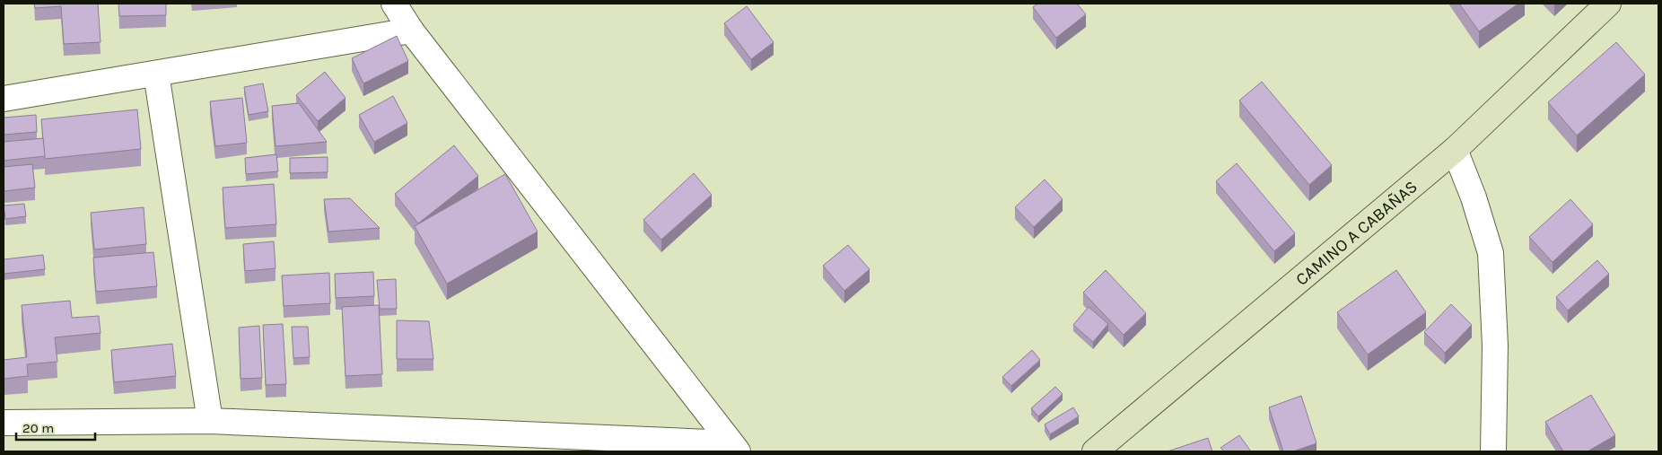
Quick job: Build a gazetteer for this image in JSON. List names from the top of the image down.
{
  "streets": {
    "street": ["CAMINO A CABAÑAS"]
  },
  "scale_bar": "20 m"
}
